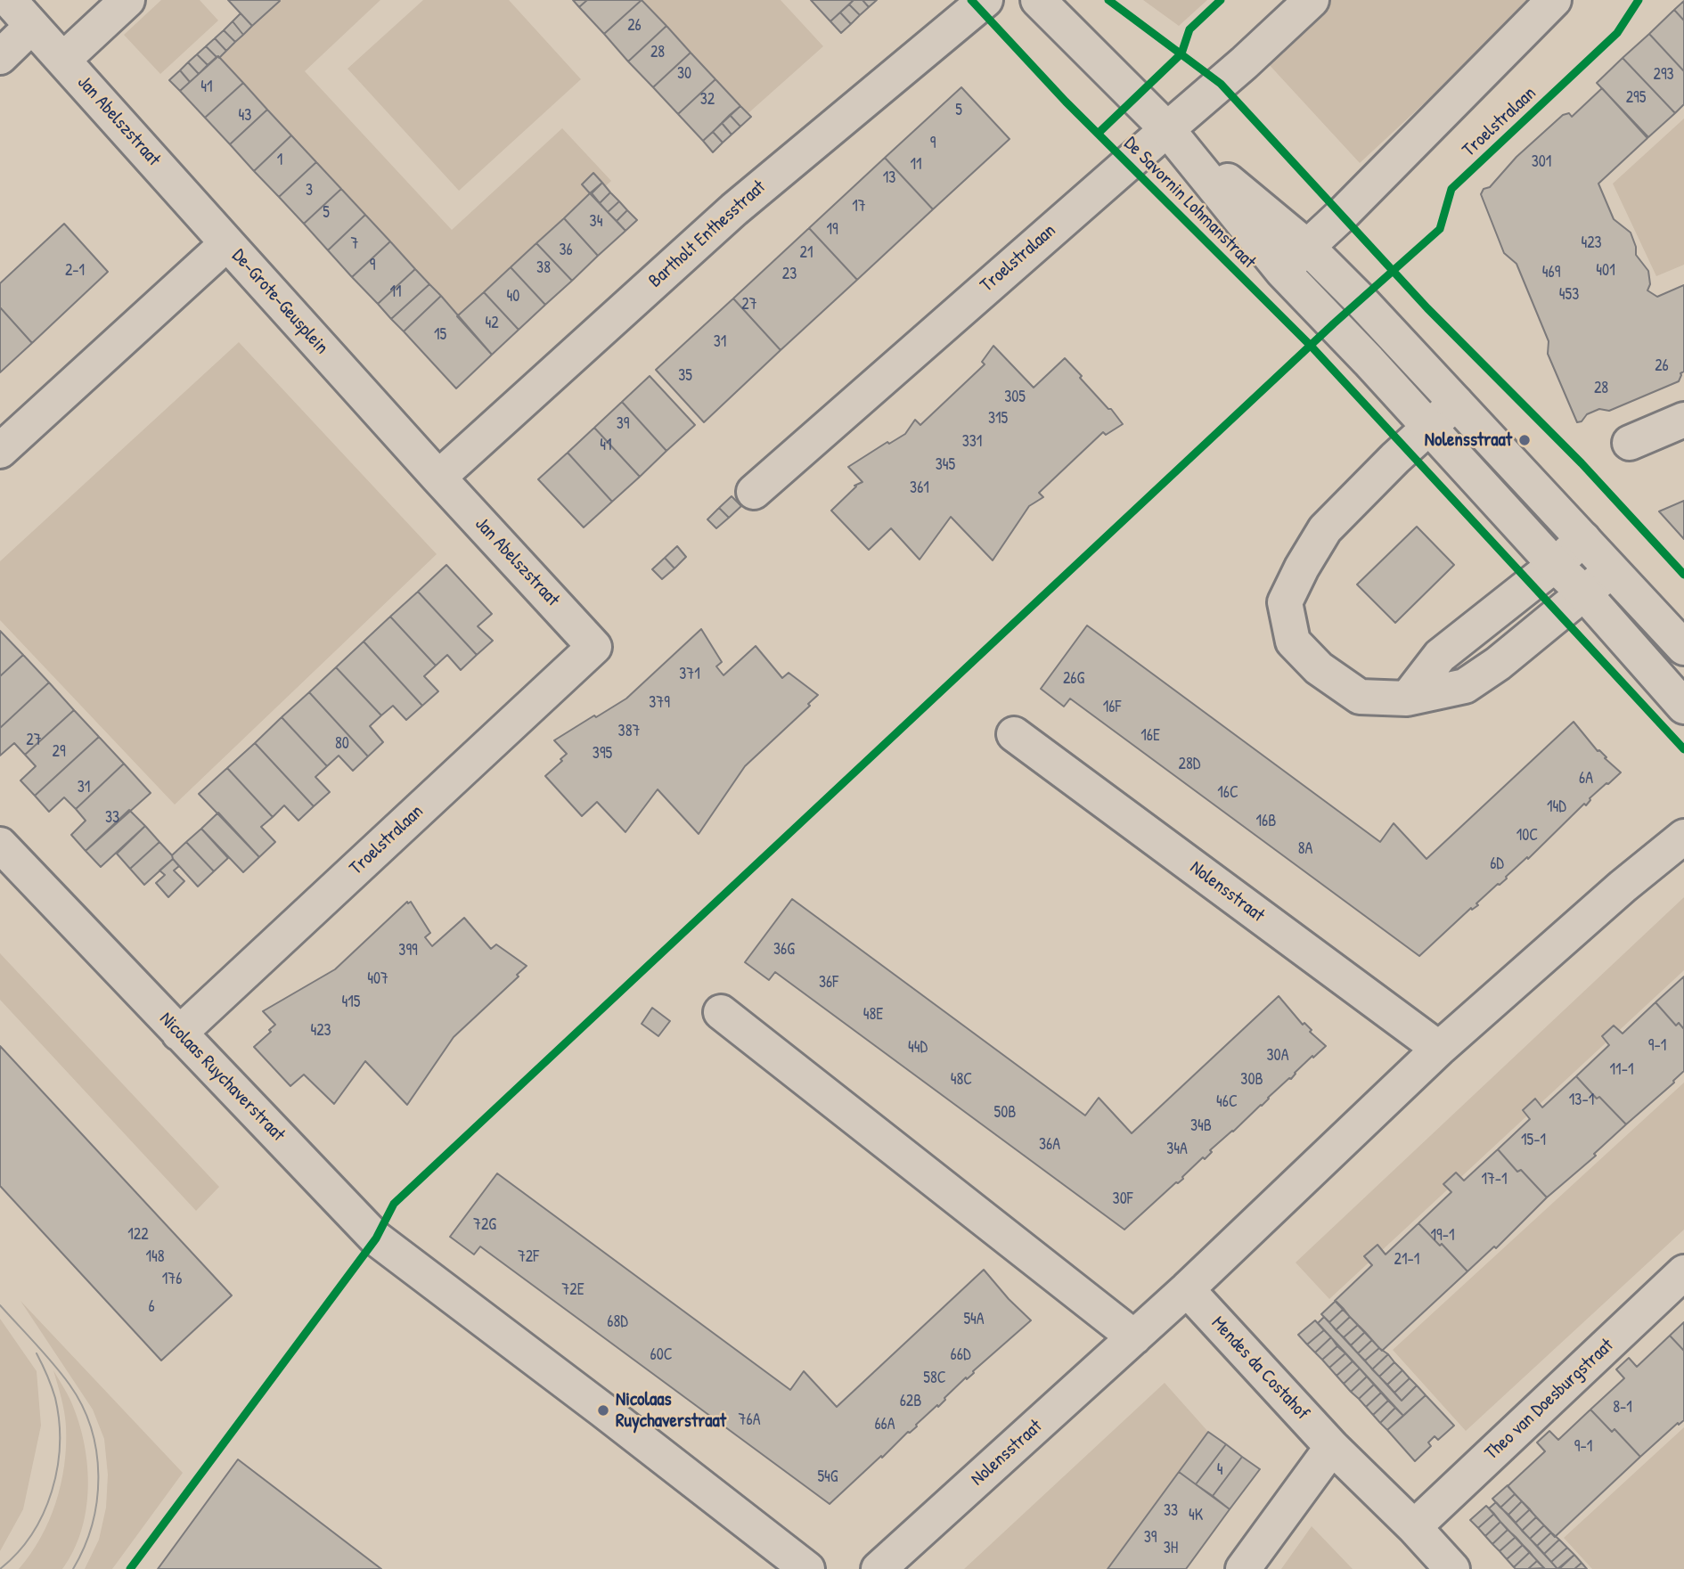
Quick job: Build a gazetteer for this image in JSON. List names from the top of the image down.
{
  "streets": {
    "street": [
      "Jan Abelszstraat",
      "Troelstralaan",
      "De Savornin Lohmanstraat",
      "Bartholt Enthesstraat",
      "De-Grote-Geusplein",
      "Nolensstraat",
      "Nicolaas Ruychaverstraat",
      "Mendes da Costahof",
      "Theo van Doesburgstraat"
    ]
  },
  "crossings": [
    ["Jan Abelszstraat", "Troelstralaan"],
    ["Jan Abelszstraat", "Bartholt Enthesstraat"],
    ["Jan Abelszstraat", "De-Grote-Geusplein"],
    ["Troelstralaan", "De Savornin Lohmanstraat"],
    ["Troelstralaan", "Nicolaas Ruychaverstraat"],
    ["Bartholt Enthesstraat", "De-Grote-Geusplein"],
    ["Nolensstraat", "Mendes da Costahof"],
    ["Mendes da Costahof", "Theo van Doesburgstraat"]
  ],
  "places": ["Nolensstraat", "Nicolaas Ruychaverstraat"],
  "house_numbers": [
    "26",
    "28",
    "30",
    "293",
    "41",
    "295",
    "32",
    "5",
    "43",
    "9",
    "1",
    "301",
    "11",
    "13",
    "3",
    "17",
    "5",
    "34",
    "19",
    "423",
    "7",
    "36",
    "21",
    "9",
    "38",
    "2-1",
    "401",
    "469",
    "23",
    "11",
    "453",
    "40",
    "27",
    "42",
    "15",
    "31",
    "26",
    "35",
    "28",
    "305",
    "315",
    "39",
    "331",
    "41",
    "345",
    "361",
    "371",
    "26G",
    "379",
    "16F",
    "387",
    "16E",
    "27",
    "80",
    "29",
    "395",
    "28D",
    "6A",
    "31",
    "16C",
    "14D",
    "33",
    "16B",
    "10C",
    "8A",
    "6D",
    "36G",
    "399",
    "407",
    "36F",
    "415",
    "48E",
    "423",
    "9-1",
    "44D",
    "30A",
    "11-1",
    "48C",
    "30B",
    "13-1",
    "46C",
    "50B",
    "34B",
    "15-1",
    "36A",
    "34A",
    "17-1",
    "30F",
    "72G",
    "122",
    "19-1",
    "148",
    "72F",
    "21-1",
    "176",
    "72E",
    "6",
    "54A",
    "68D",
    "60C",
    "66D",
    "58C",
    "62B",
    "8-1",
    "76A",
    "66A",
    "9-1",
    "4",
    "54G",
    "33",
    "4K",
    "39",
    "3H"
  ]
}
